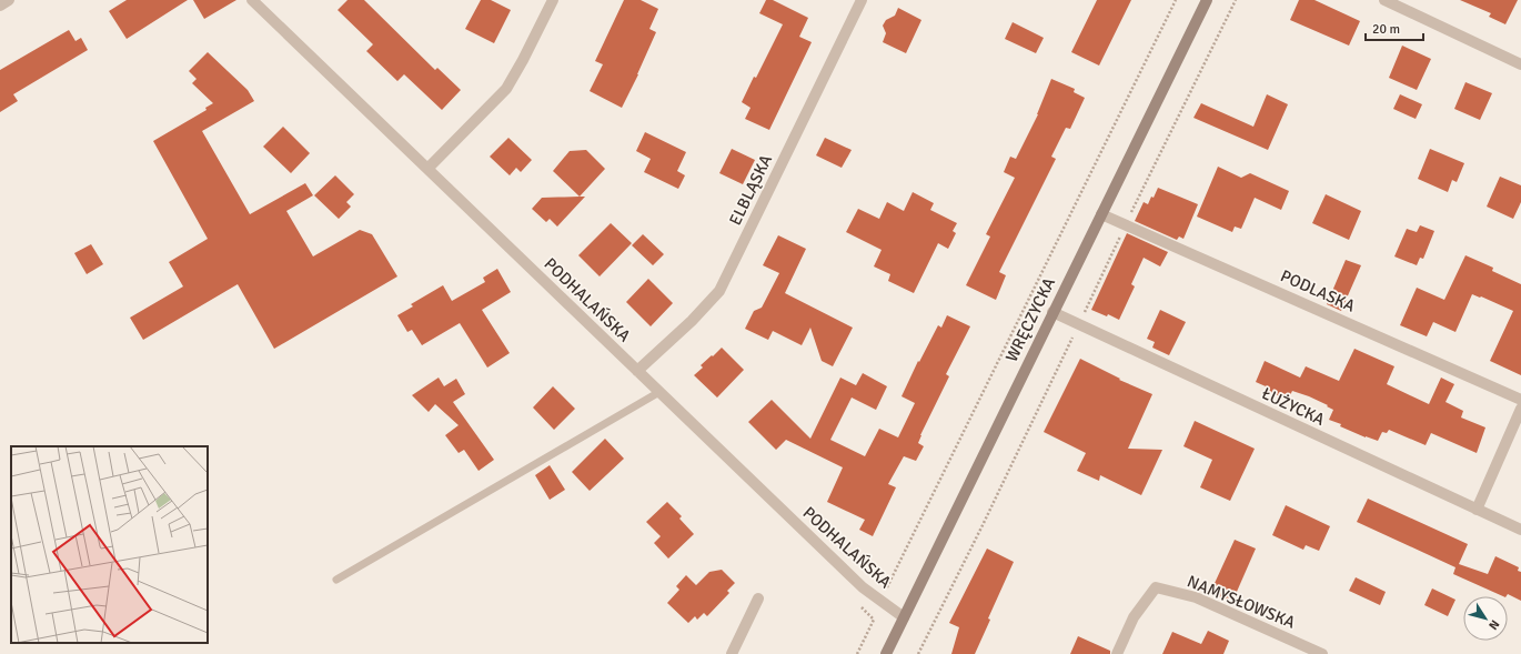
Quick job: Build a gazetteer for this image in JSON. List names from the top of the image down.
{
  "streets": {
    "main road": ["WRĘCZYCKA"],
    "street": [
      "ELBLĄSKA",
      "PODLASKA",
      "PODHALAŃSKA",
      "ŁUŻYCKA",
      "NAMYSŁOWSKA"
    ]
  },
  "crossings": [
    ["ELBLĄSKA", "PODHALAŃSKA"],
    ["PODLASKA", "WRĘCZYCKA"],
    ["PODHALAŃSKA", "WRĘCZYCKA"],
    ["WRĘCZYCKA", "ŁUŻYCKA"]
  ],
  "scale_bar": "20 m",
  "north": "bottom right"
}
